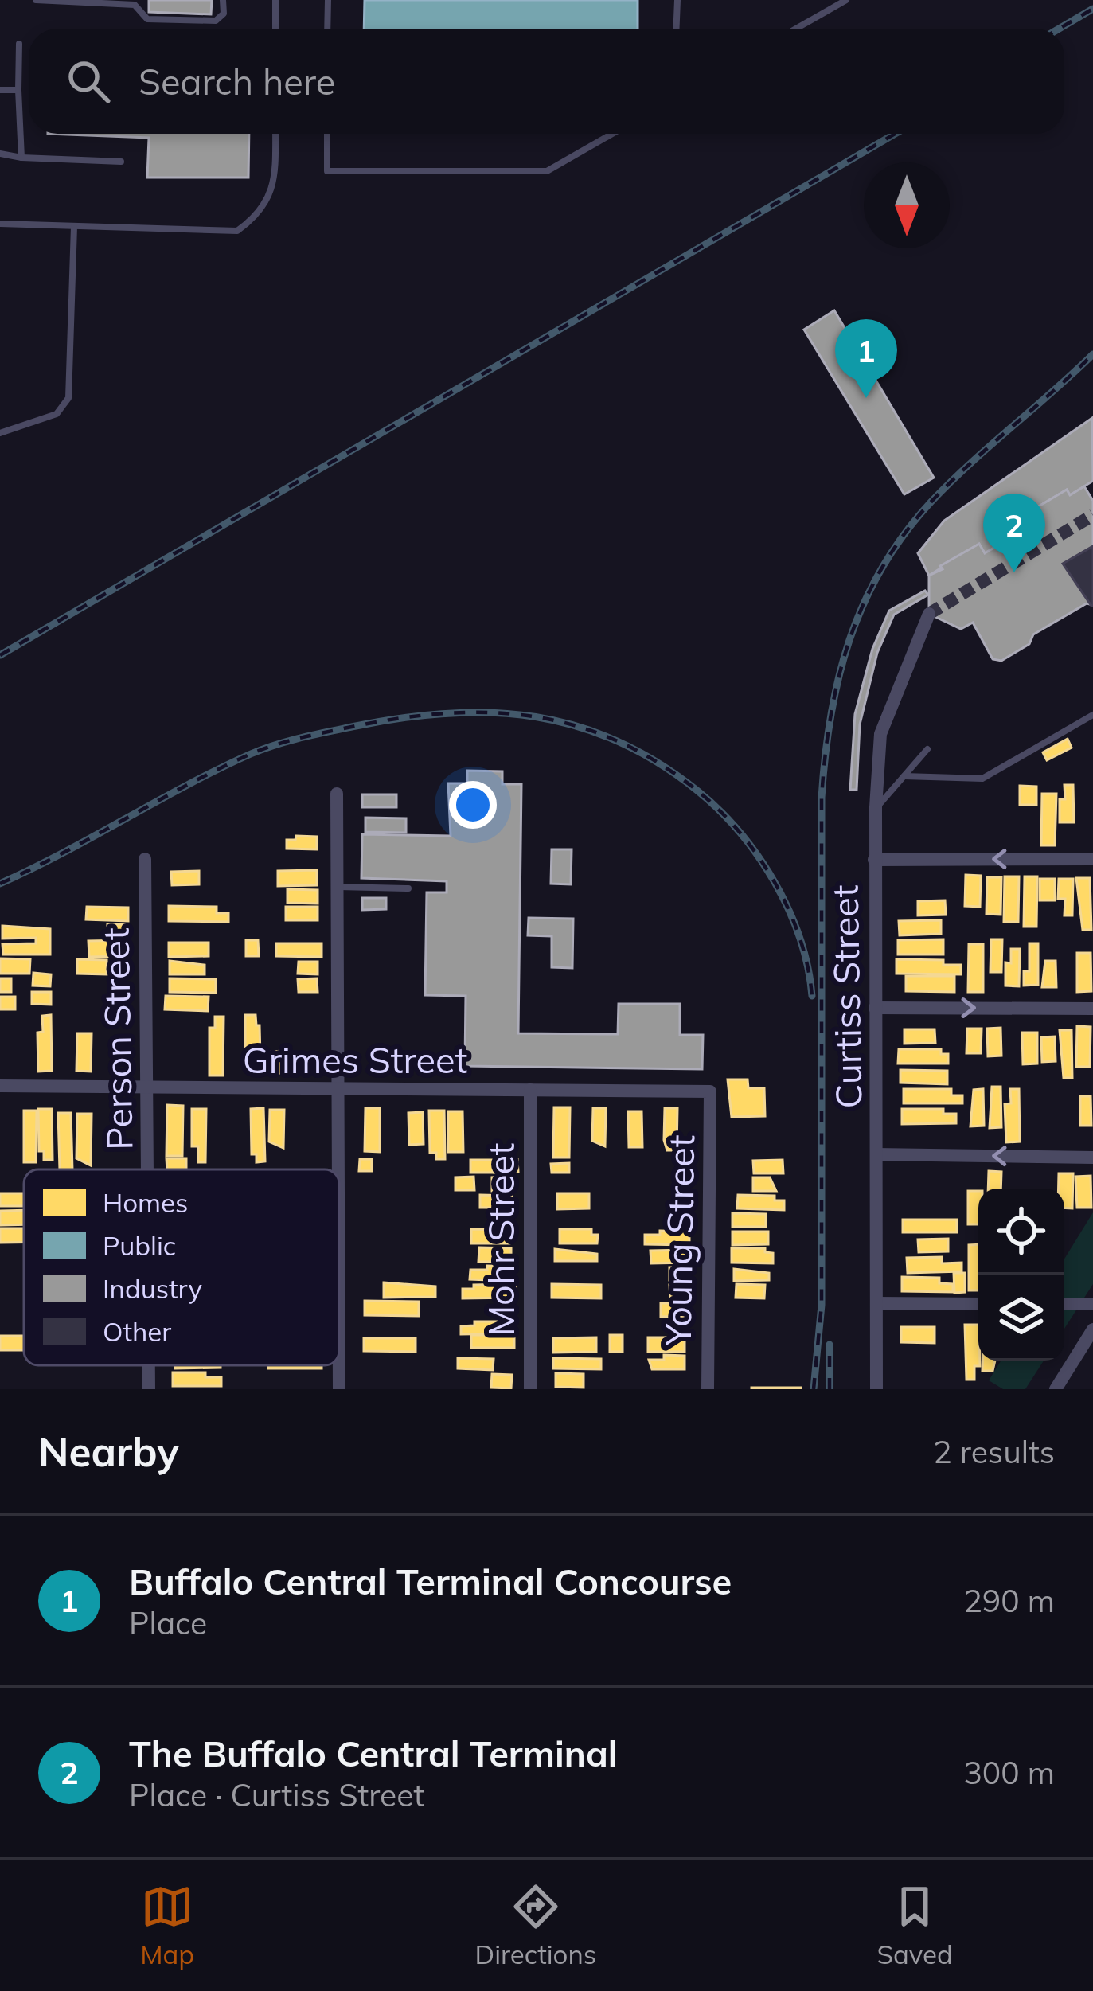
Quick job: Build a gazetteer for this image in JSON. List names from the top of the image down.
{
  "streets": {
    "street": [
      "Curtiss Street",
      "Person Street",
      "Grimes Street",
      "Mohr Street",
      "Young Street"
    ]
  },
  "crossings": [
    ["Person Street", "Grimes Street"],
    ["Grimes Street", "Mohr Street"],
    ["Grimes Street", "Young Street"]
  ],
  "legend": [
    "Homes",
    "Public",
    "Industry",
    "Other"
  ],
  "north": "bottom",
  "page": {
    "search": "Search here",
    "pins": ["1", "2"],
    "heading": ["Nearby", "2 results"],
    "list": [
      {
        "mark": "1",
        "name": "Buffalo Central Terminal Concourse",
        "note": "Place",
        "value": "290 m"
      },
      {
        "mark": "2",
        "name": "The Buffalo Central Terminal",
        "note": "Place · Curtiss Street",
        "value": "300 m"
      }
    ],
    "nav": ["Map", "Directions", "Saved"]
  }
}
